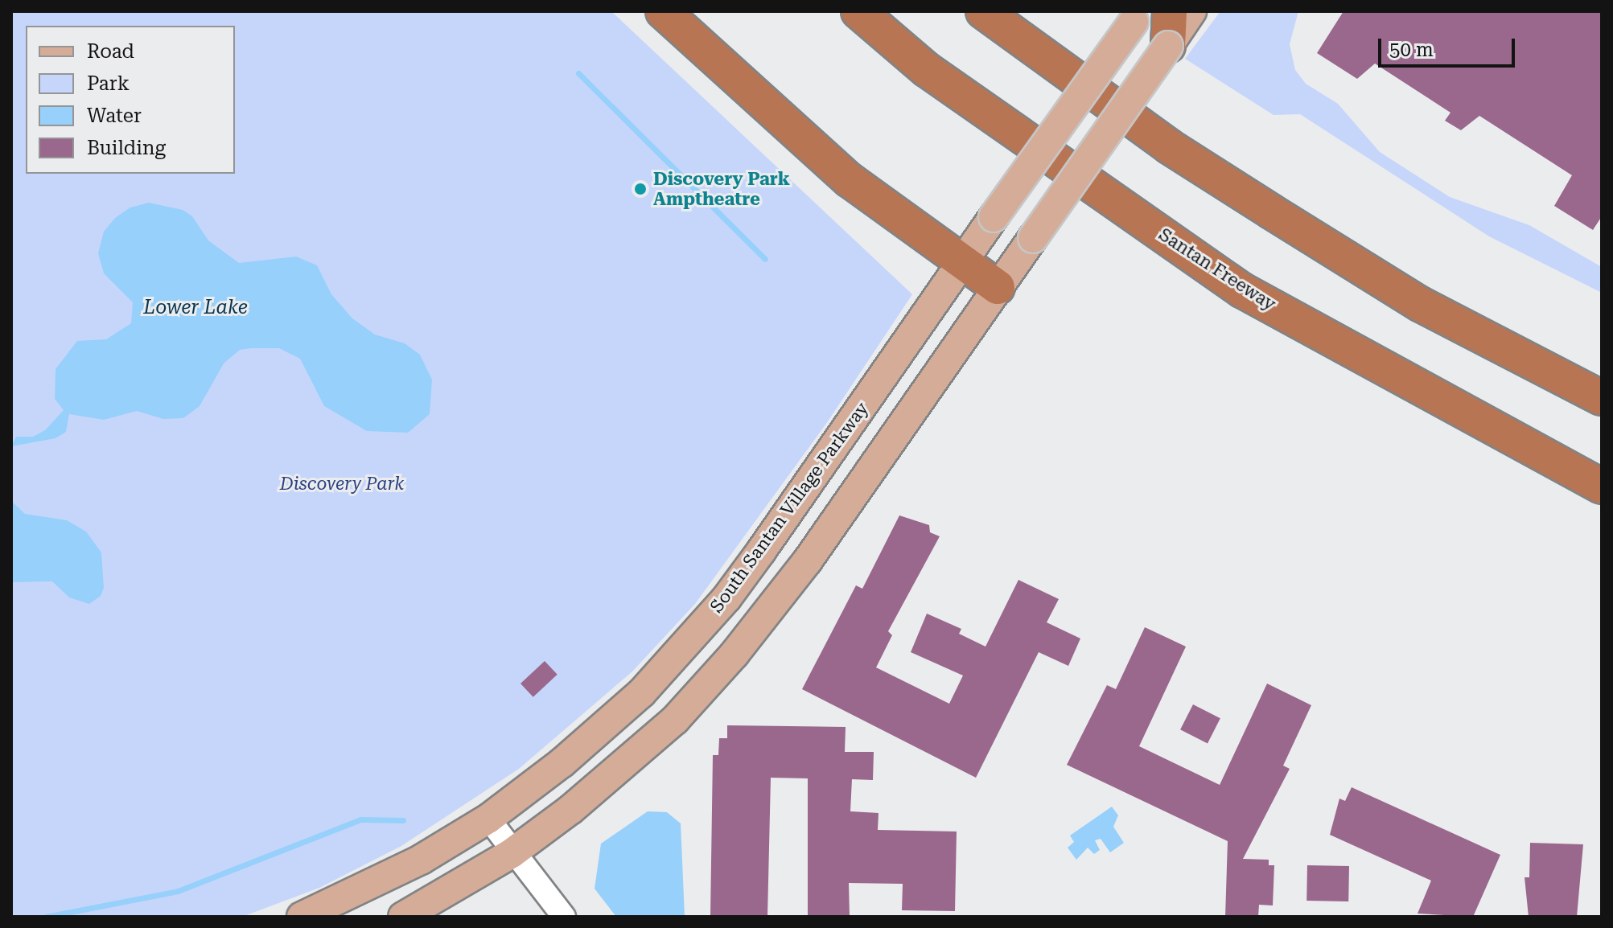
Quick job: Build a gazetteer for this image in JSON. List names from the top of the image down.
{
  "streets": {
    "highway": ["Santan Freeway"],
    "main road": ["South Santan Village Parkway"]
  },
  "water": ["Lower Lake"],
  "parks": ["Discovery Park"],
  "places": ["Discovery Park Amptheatre"],
  "legend": [
    "Road",
    "Park",
    "Water",
    "Building"
  ],
  "scale_bar": "50 m"
}
